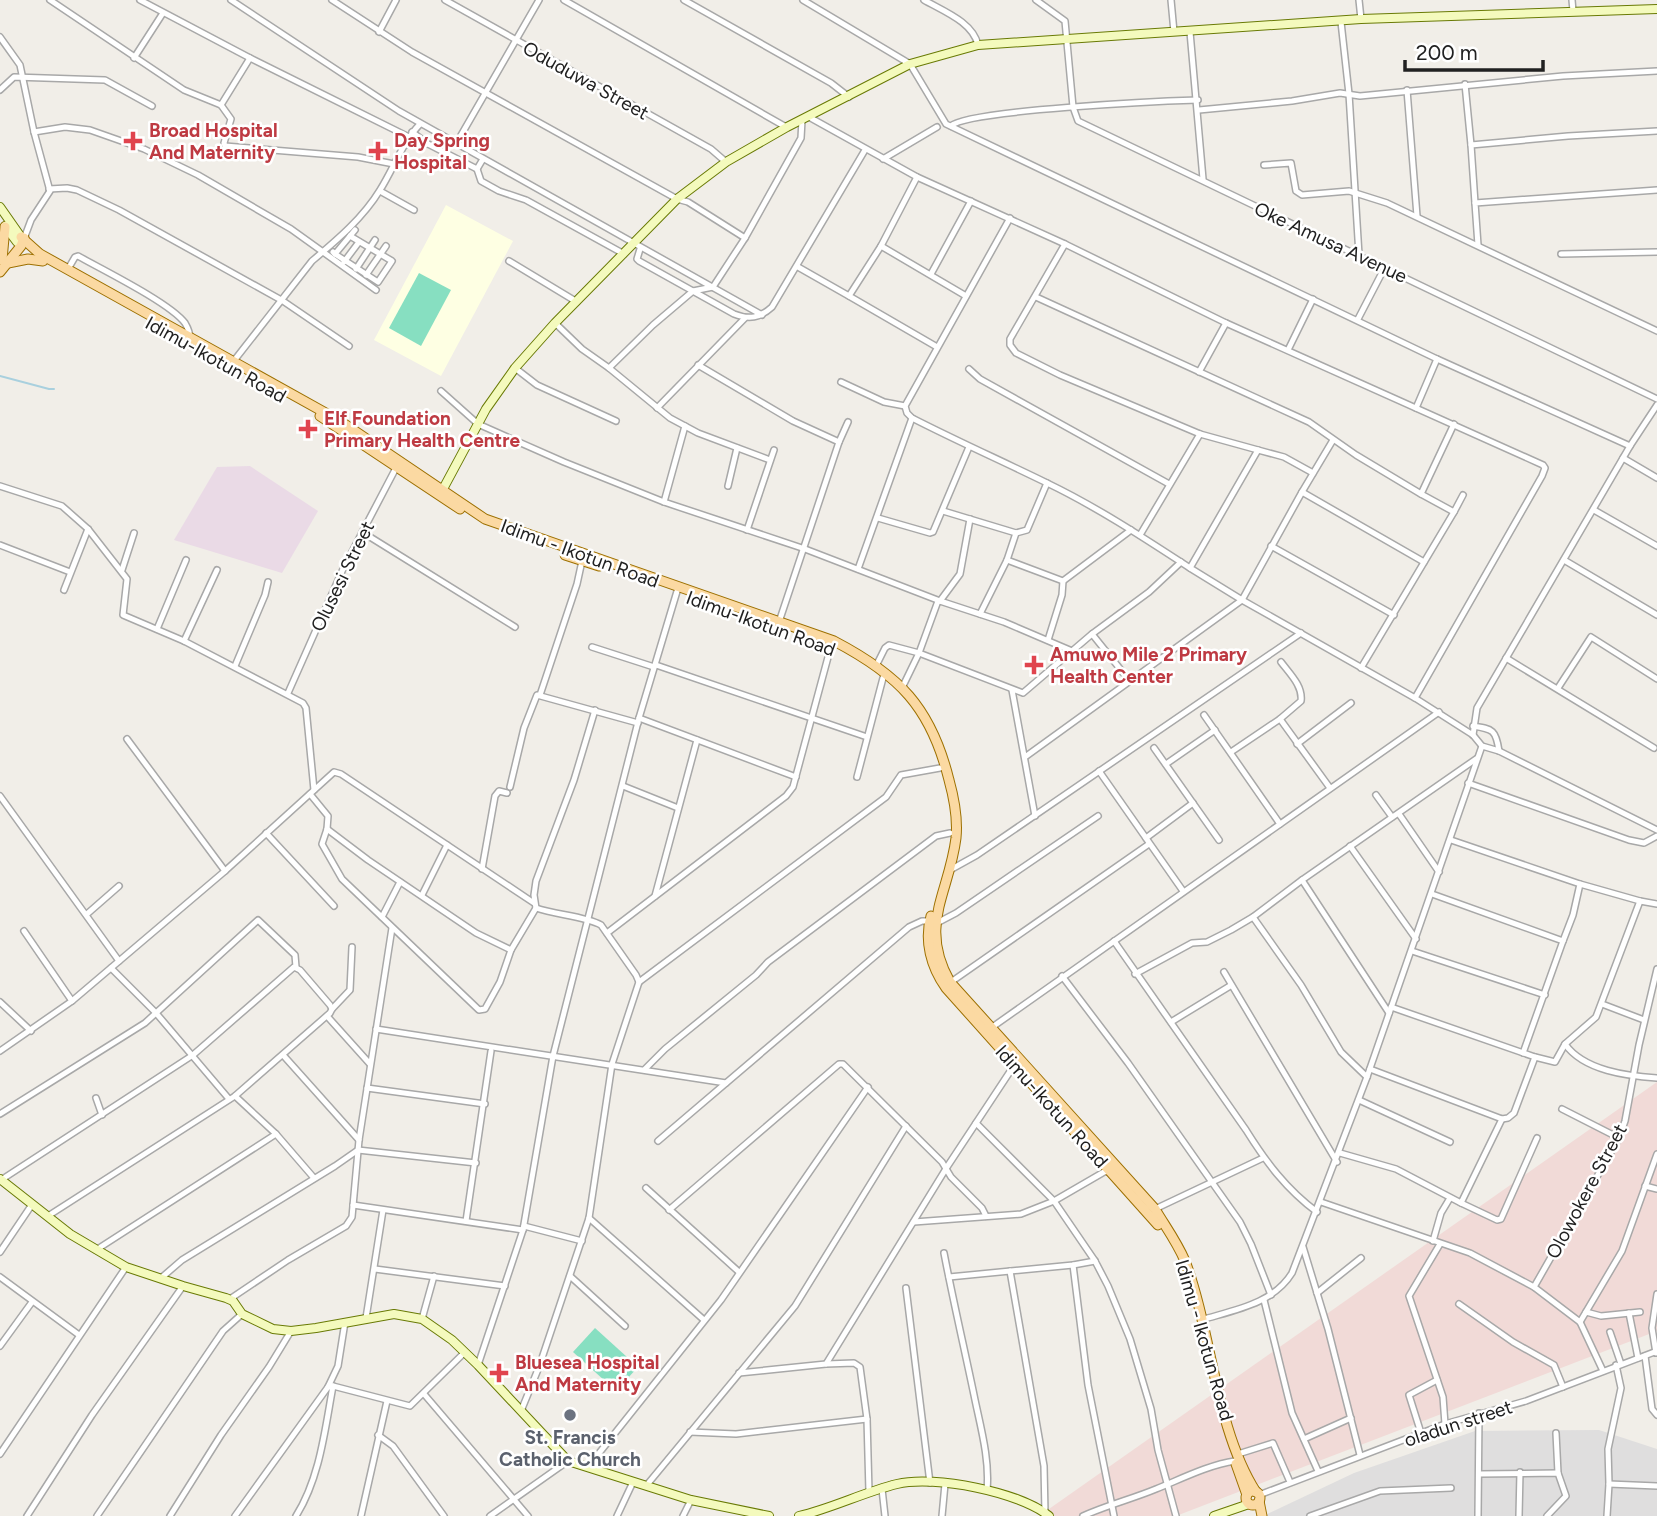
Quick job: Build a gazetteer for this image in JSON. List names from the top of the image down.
{
  "streets": {
    "main road": ["Idimu-Ikotun Road", "Idimu - Ikotun Road"],
    "street": [
      "Oduduwa Street",
      "Oke Amusa Avenue",
      "Olusesi Street",
      "Olowokere Street",
      "oladun street"
    ]
  },
  "crossings": [
    ["Idimu-Ikotun Road", "Idimu - Ikotun Road"],
    ["Idimu-Ikotun Road", "Olusesi Street"],
    ["Idimu-Ikotun Road", "oladun street"],
    ["Idimu - Ikotun Road", "Olusesi Street"]
  ],
  "places": {
    "health": [
      "Broad Hospital And Maternity",
      "Day Spring Hospital",
      "Elf Foundation Primary Health Centre",
      "Amuwo Mile 2 Primary Health Center",
      "Bluesea Hospital And Maternity"
    ],
    "other": ["St. Francis Catholic Church"]
  },
  "scale_bar": "200 m"
}
